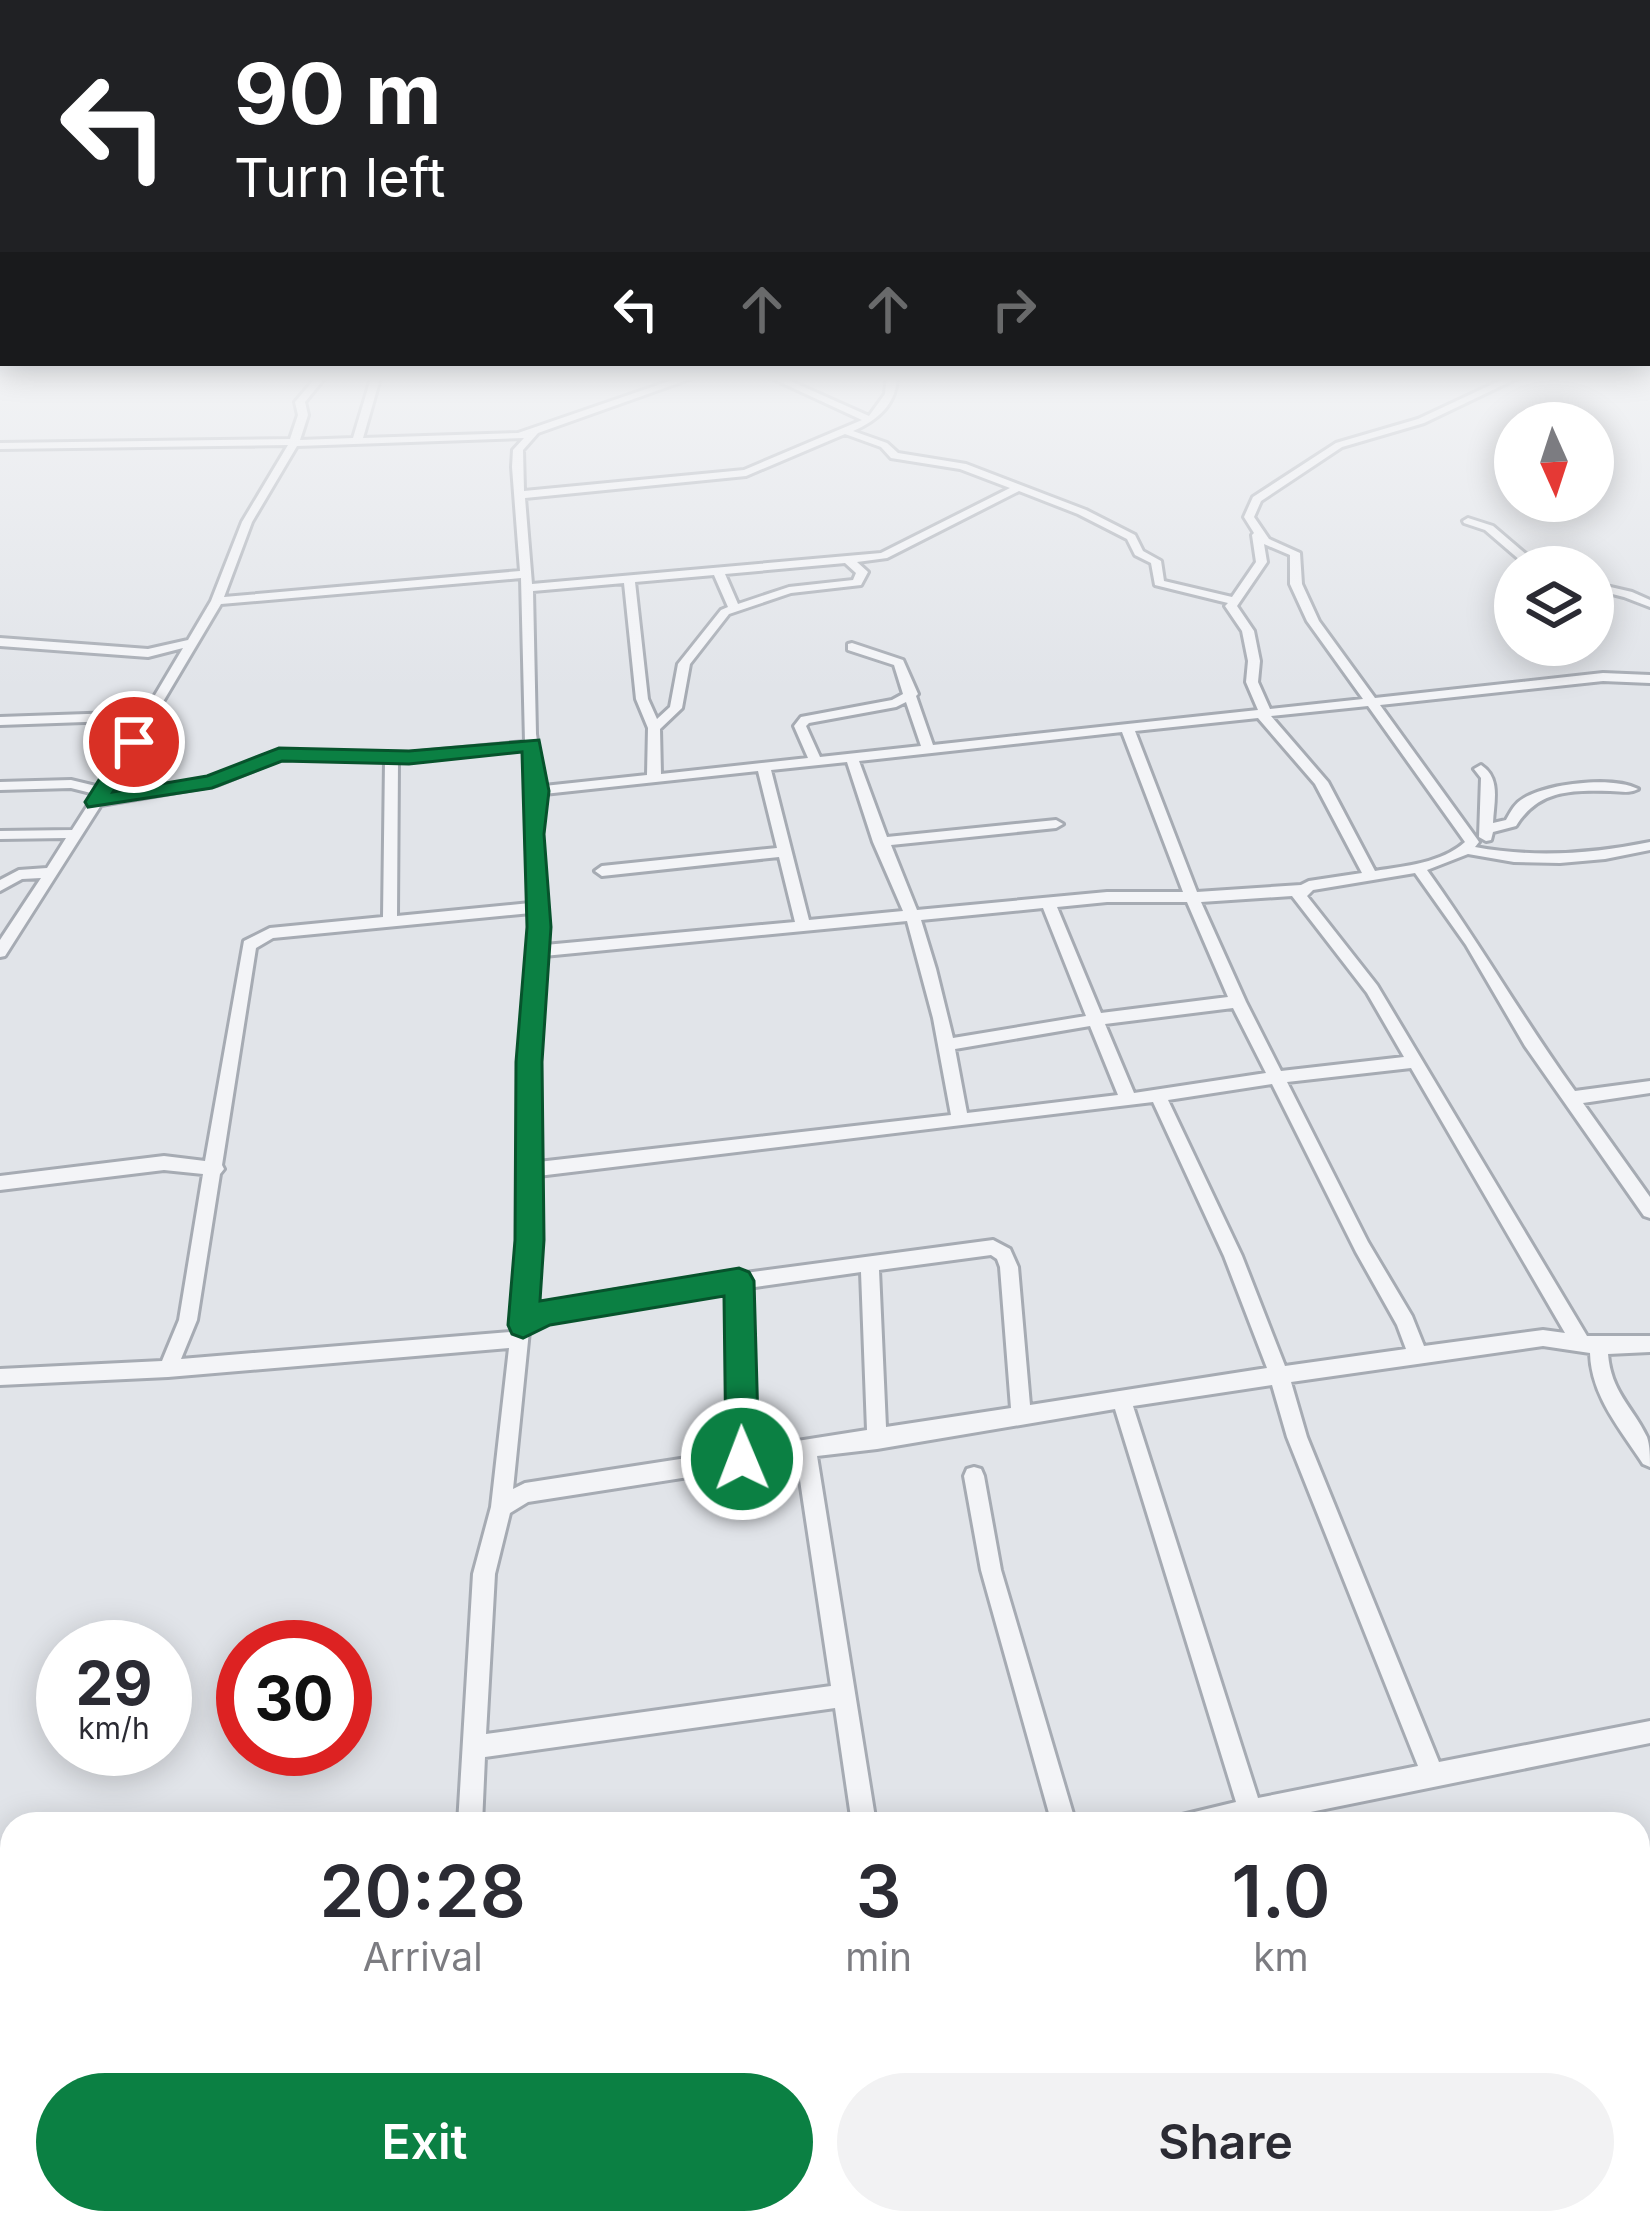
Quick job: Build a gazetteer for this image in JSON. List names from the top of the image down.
{
  "north": "bottom",
  "page": {
    "turn": ["90 m", "Turn left"],
    "speed": "29 km/h",
    "limit": "30",
    "eta": [
      "20:28",
      "Arrival",
      "3",
      "min",
      "1.0",
      "km"
    ],
    "buttons": ["Exit", "Share"]
  }
}
